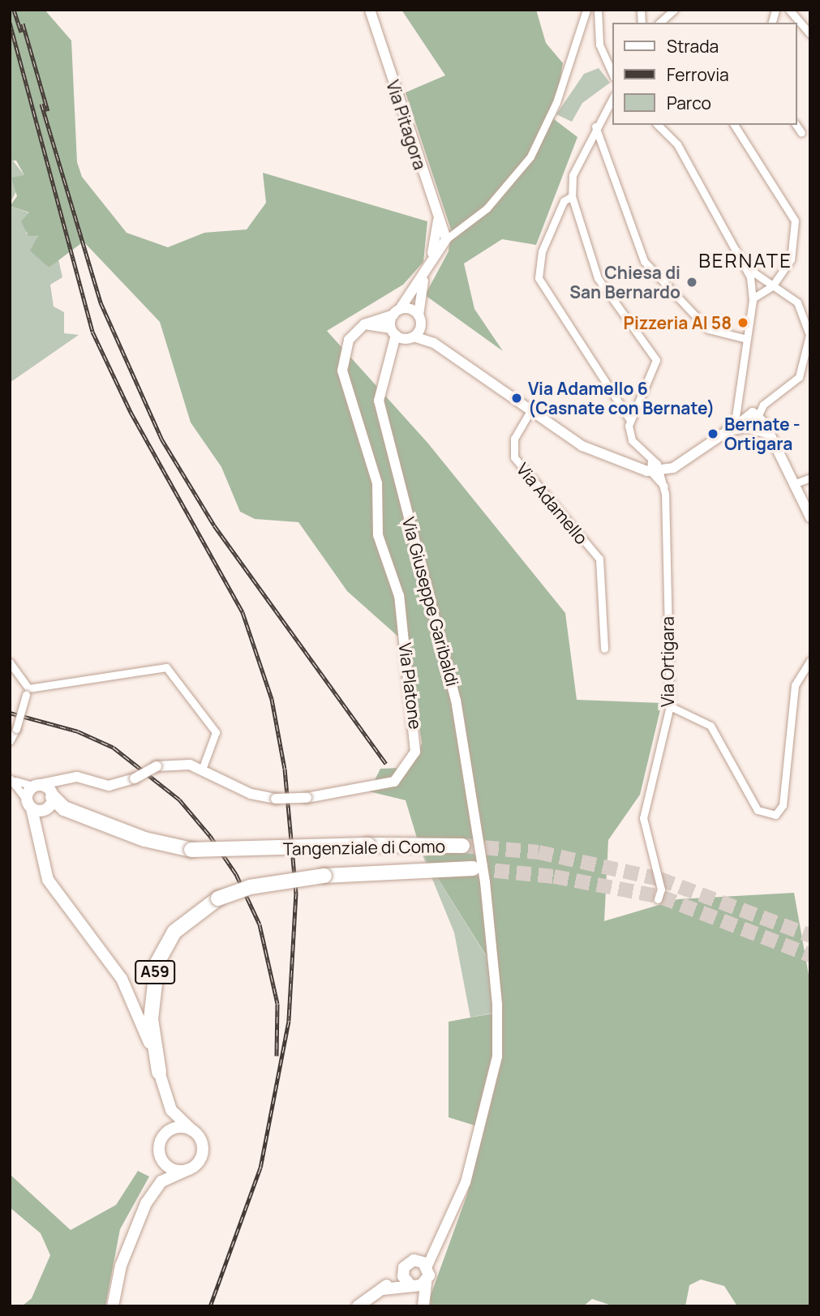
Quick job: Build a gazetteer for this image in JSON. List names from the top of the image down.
{
  "streets": {
    "highway": ["Tangenziale di Como", "A59"],
    "street": [
      "Via Pitagora",
      "Via Adamello",
      "Via Giuseppe Garibaldi",
      "Via Ortigara",
      "Via Platone"
    ]
  },
  "districts": ["BERNATE"],
  "places": [
    "Chiesa di San Bernardo",
    "Pizzeria Al 58",
    "Via Adamello 6 (Casnate con Bernate)",
    "Bernate - Ortigara"
  ],
  "legend": ["Strada", "Ferrovia", "Parco"]
}
